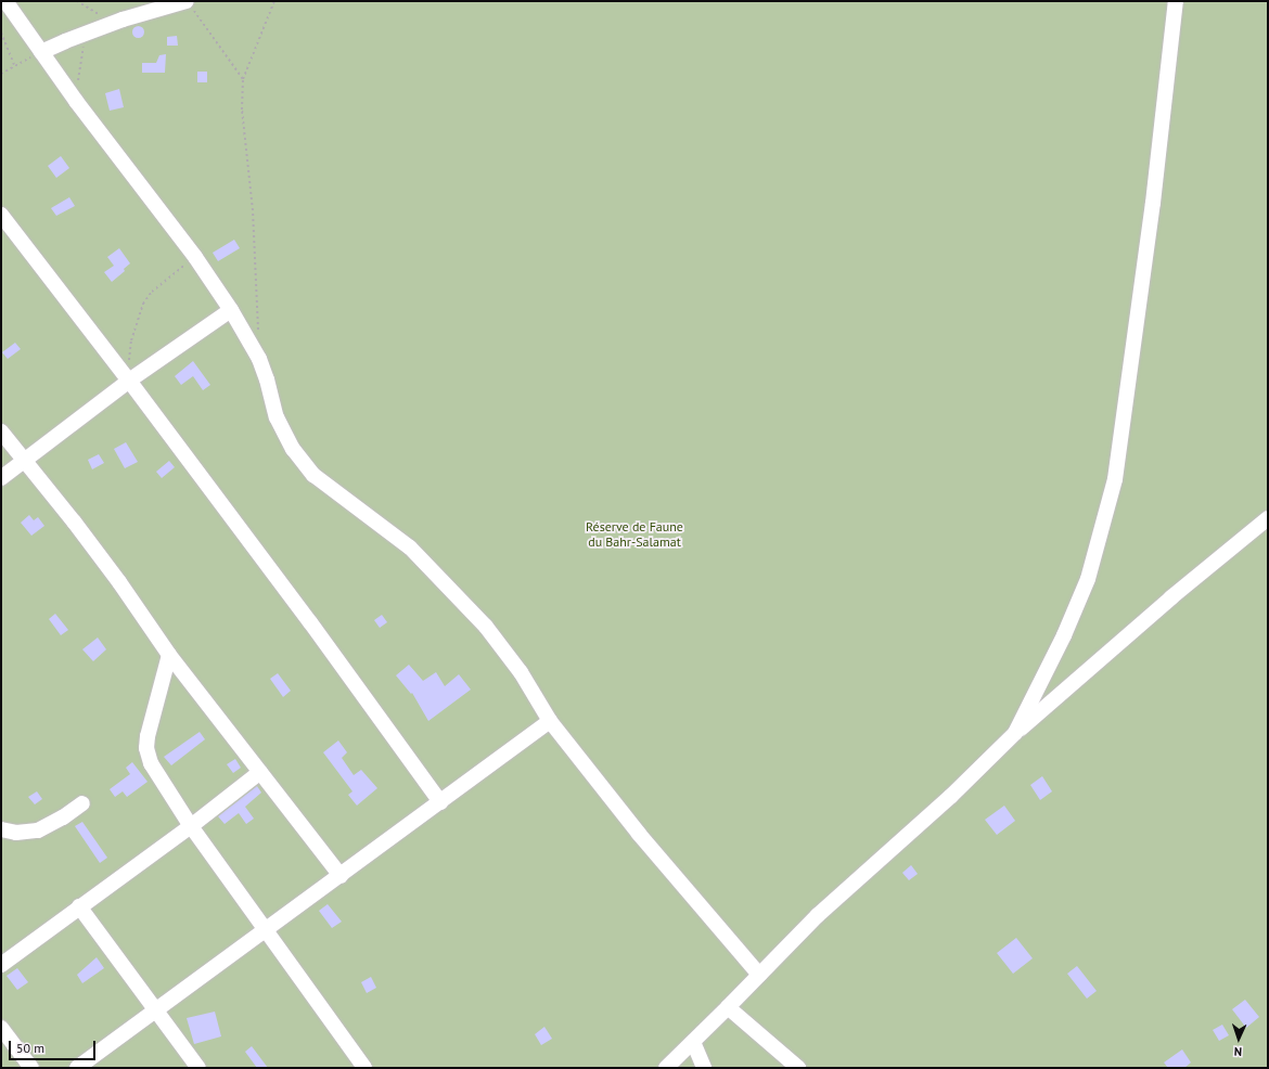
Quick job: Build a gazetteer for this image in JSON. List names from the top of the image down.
{
  "parks": ["Réserve de Faune du Bahr-Salamat"],
  "scale_bar": "50 m",
  "north": "bottom"
}
